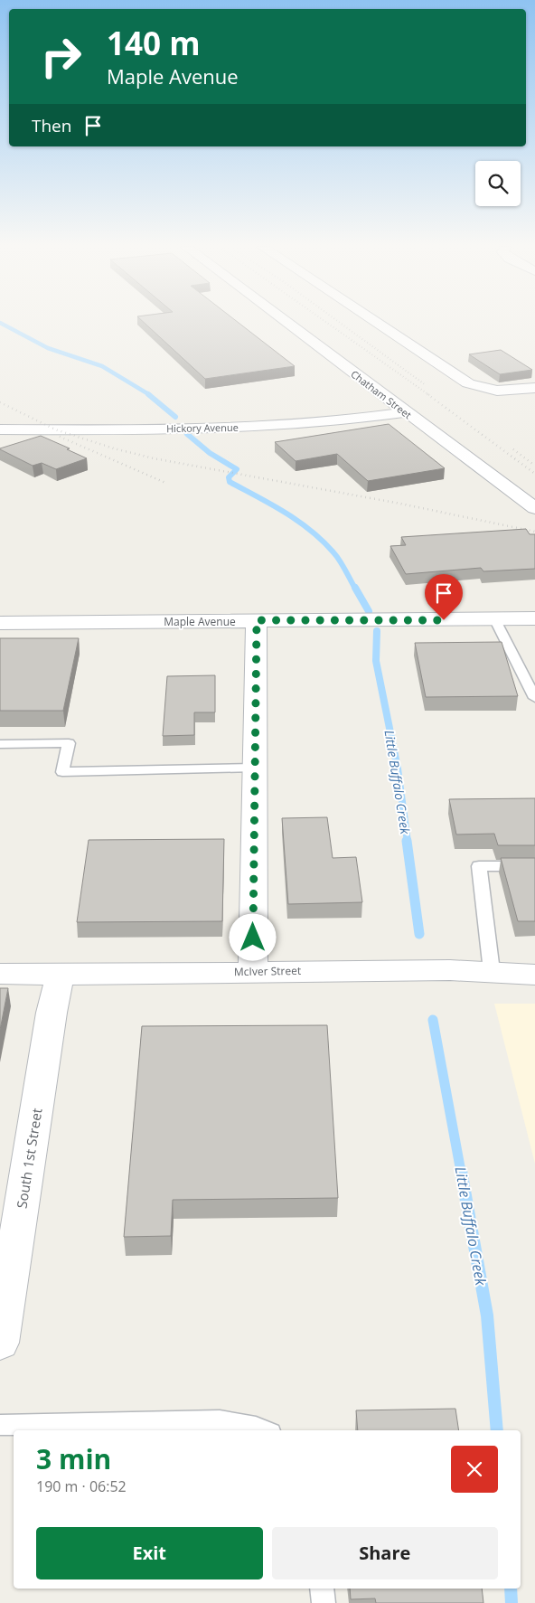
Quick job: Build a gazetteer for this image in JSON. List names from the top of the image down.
{
  "streets": {
    "street": [
      "Chatham Street",
      "Hickory Avenue",
      "Maple Avenue",
      "McIver Street",
      "South 1st Street"
    ]
  },
  "crossings": [
    ["Chatham Street", "Hickory Avenue"],
    ["McIver Street", "South 1st Street"]
  ],
  "water": ["Little Buffalo Creek"],
  "page": {
    "turn": ["140 m", "Maple Avenue"],
    "then": "Then",
    "heading": ["3 min", "190 m · 06:52"],
    "buttons": ["Exit", "Share"]
  }
}
